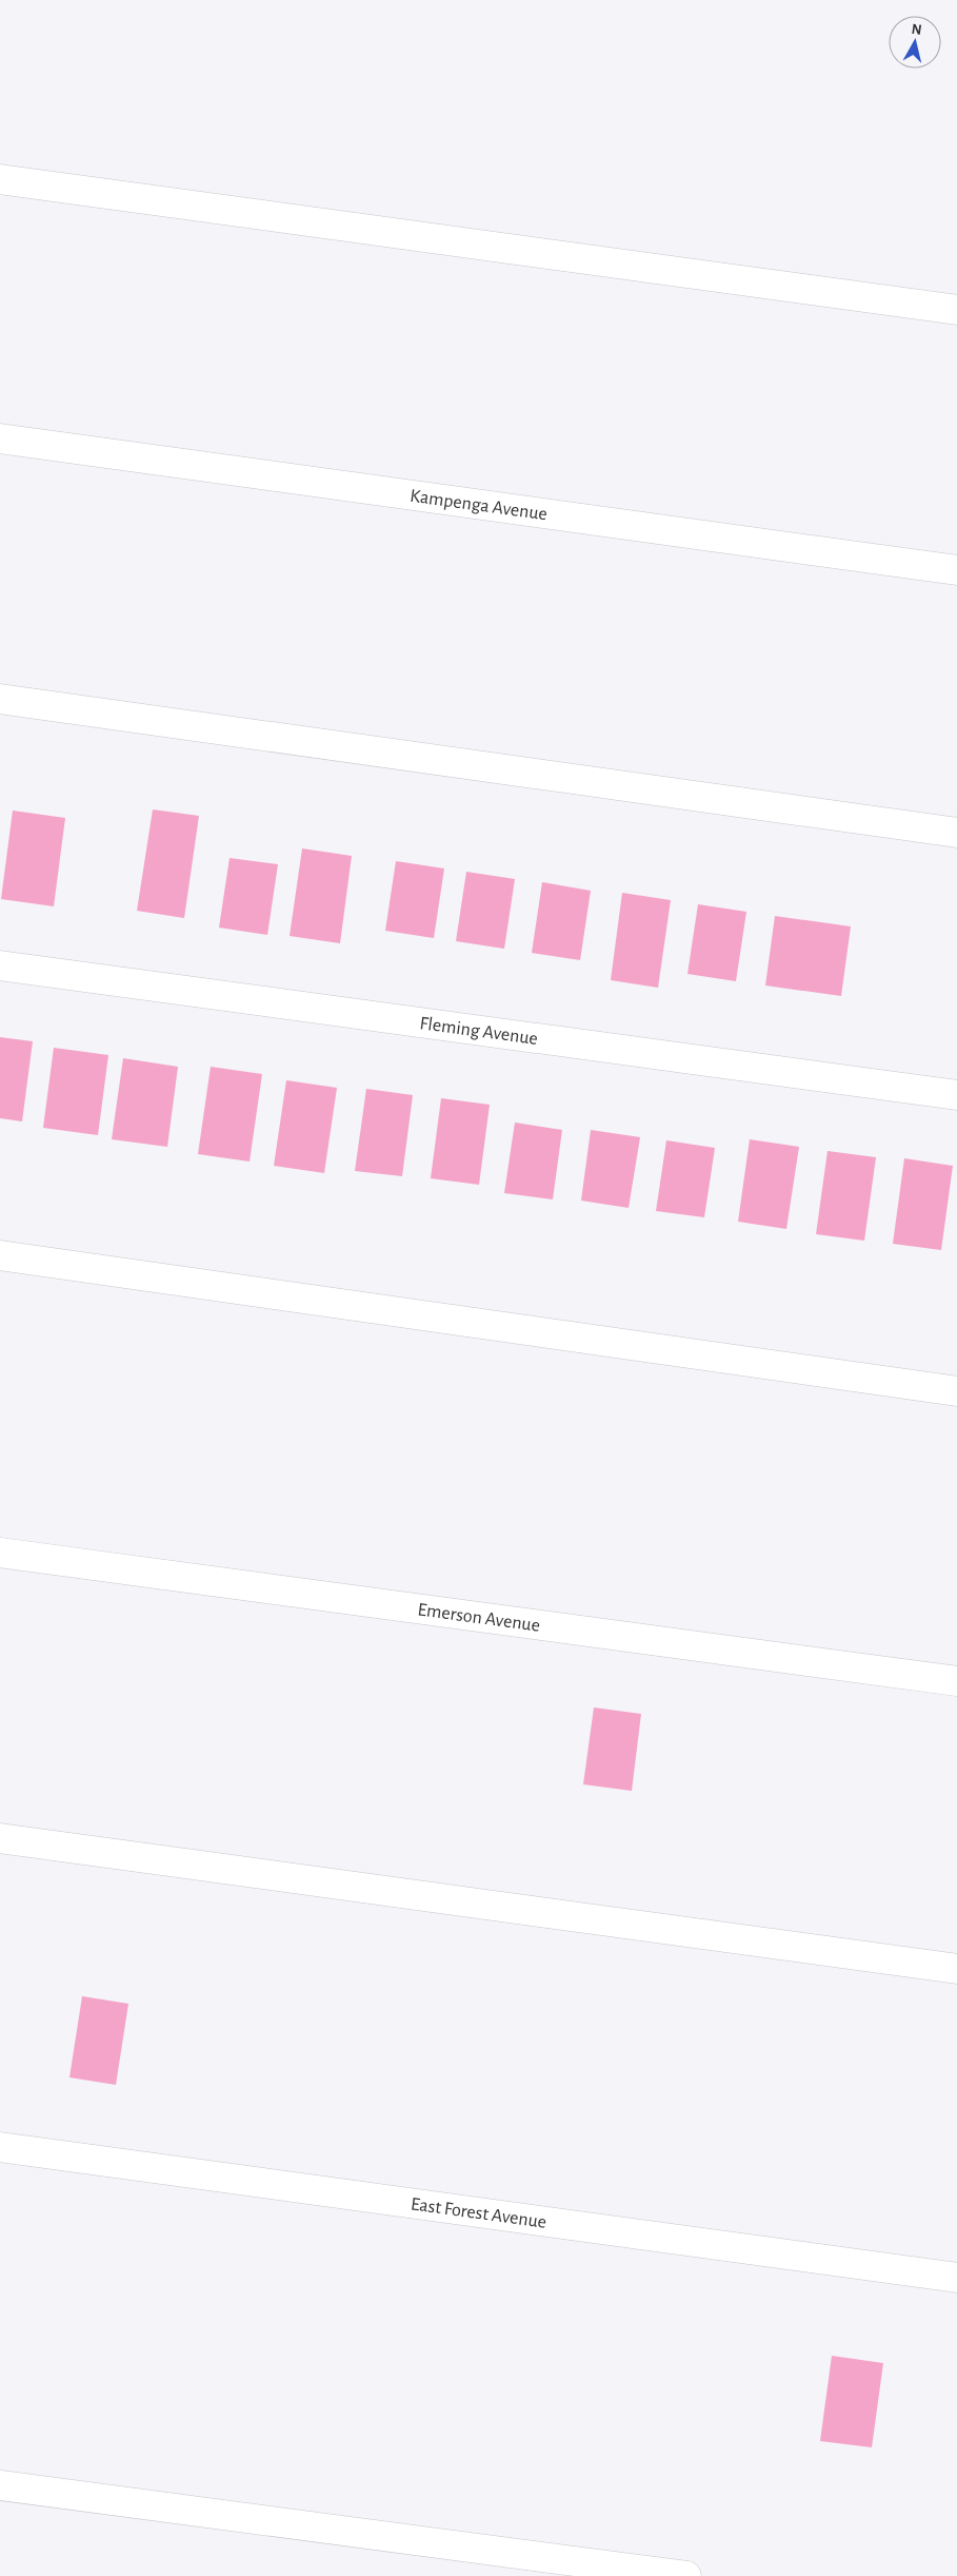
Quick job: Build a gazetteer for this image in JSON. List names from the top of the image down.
{
  "streets": {
    "street": [
      "Kampenga Avenue",
      "Fleming Avenue",
      "Emerson Avenue",
      "East Forest Avenue"
    ]
  },
  "north": "top"
}
